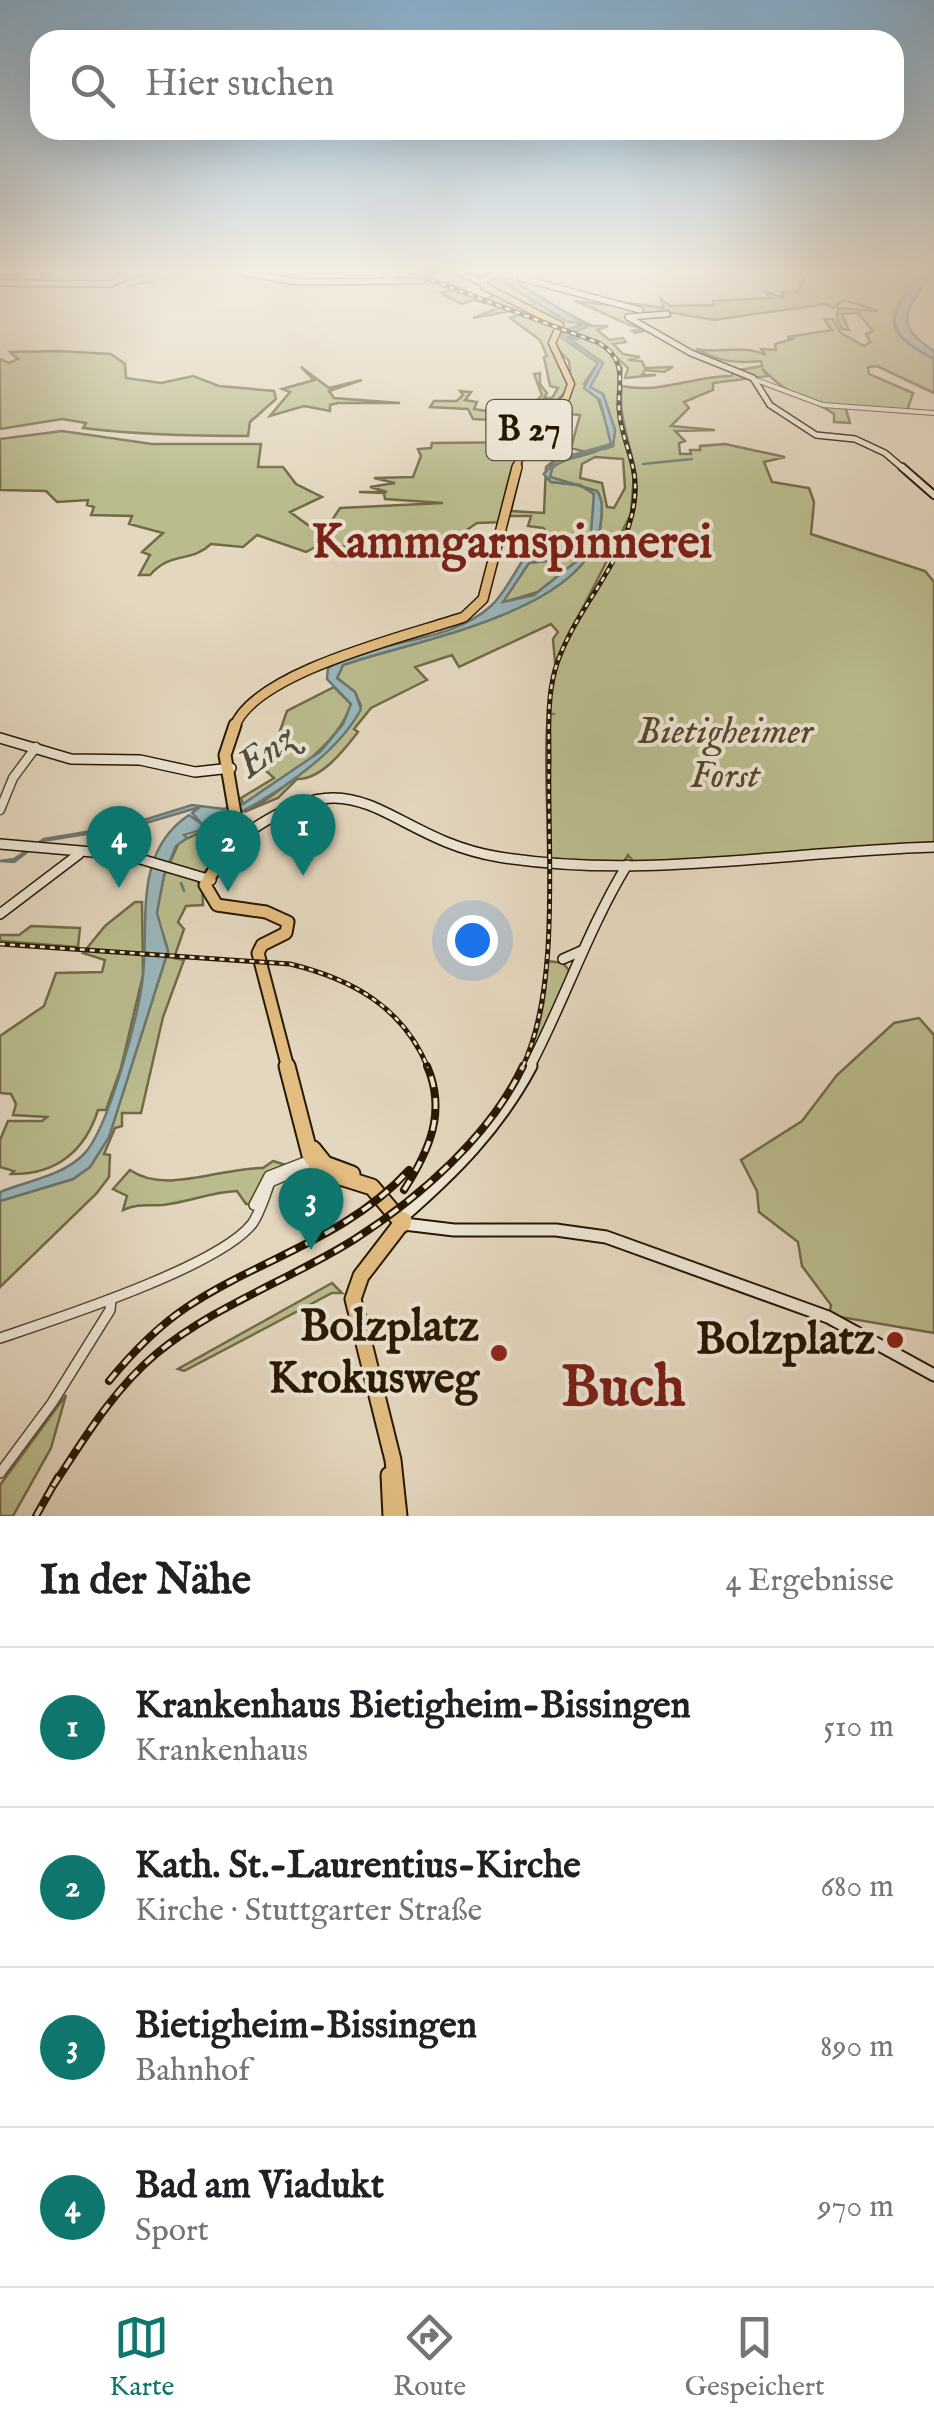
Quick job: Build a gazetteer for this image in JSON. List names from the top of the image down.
{
  "streets": {
    "main road": ["B 27"]
  },
  "districts": ["Kammgarnspinnerei", "Buch"],
  "water": ["Enz"],
  "parks": ["Bietigheimer Forst"],
  "places": ["Bolzplatz", "Bolzplatz Krokusweg"],
  "page": {
    "search": "Hier suchen",
    "pins": [
      "1",
      "4",
      "2",
      "3"
    ],
    "heading": ["In der Nähe", "4 Ergebnisse"],
    "list": [
      {
        "mark": "1",
        "name": "Krankenhaus Bietigheim-Bissingen",
        "note": "Krankenhaus",
        "value": "510 m"
      },
      {
        "mark": "2",
        "name": "Kath. St.-Laurentius-Kirche",
        "note": "Kirche · Stuttgarter Straße",
        "value": "680 m"
      },
      {
        "mark": "3",
        "name": "Bietigheim-Bissingen",
        "note": "Bahnhof",
        "value": "890 m"
      },
      {
        "mark": "4",
        "name": "Bad am Viadukt",
        "note": "Sport",
        "value": "970 m"
      }
    ],
    "nav": ["Karte", "Route", "Gespeichert"]
  }
}
